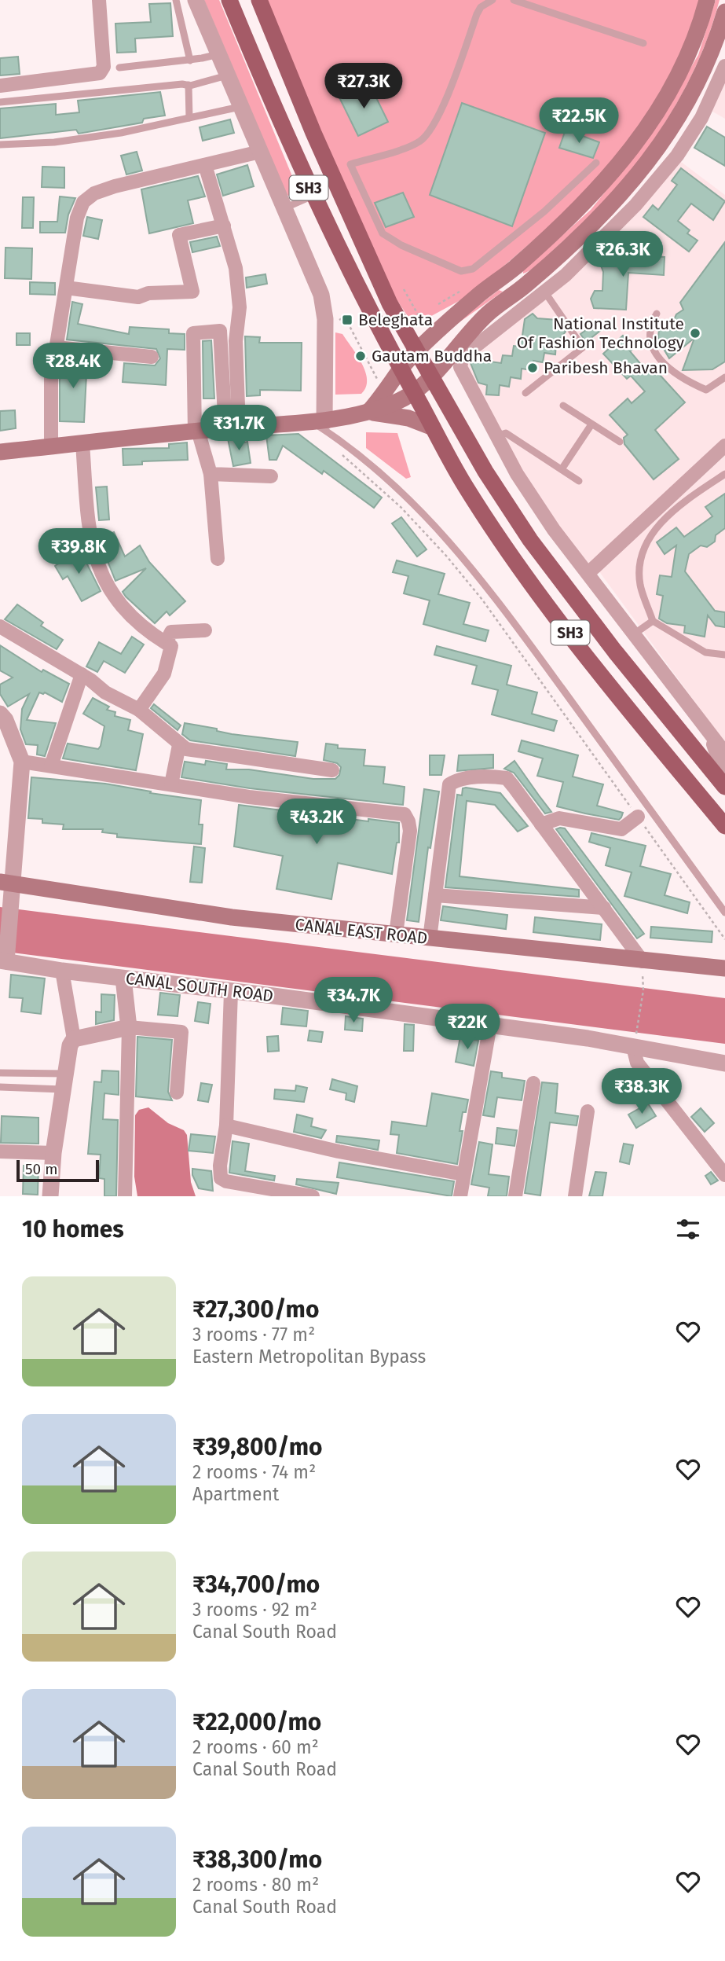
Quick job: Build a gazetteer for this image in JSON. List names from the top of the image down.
{
  "streets": {
    "main road": ["SH3", "CANAL EAST ROAD"],
    "street": ["CANAL SOUTH ROAD"]
  },
  "places": {
    "transit": ["Beleghata"],
    "other": ["National Institute Of Fashion Technology", "Gautam Buddha", "Paribesh Bhavan"]
  },
  "scale_bar": "50 m",
  "page": {
    "price": [
      "₹27.3K",
      "₹22.5K",
      "₹26.3K",
      "₹28.4K",
      "₹31.7K",
      "₹39.8K",
      "₹43.2K",
      "₹34.7K",
      "₹22K",
      "₹38.3K"
    ],
    "scale": "50 m",
    "heading": "10 homes",
    "list": [
      {
        "name": "₹27,300/mo",
        "note": "3 rooms · 77 m² · Eastern Metropolitan Bypass"
      },
      {
        "name": "₹39,800/mo",
        "note": "2 rooms · 74 m² · Apartment"
      },
      {
        "name": "₹34,700/mo",
        "note": "3 rooms · 92 m² · Canal South Road"
      },
      {
        "name": "₹22,000/mo",
        "note": "2 rooms · 60 m² · Canal South Road"
      },
      {
        "name": "₹38,300/mo",
        "note": "2 rooms · 80 m² · Canal South Road"
      }
    ]
  }
}
